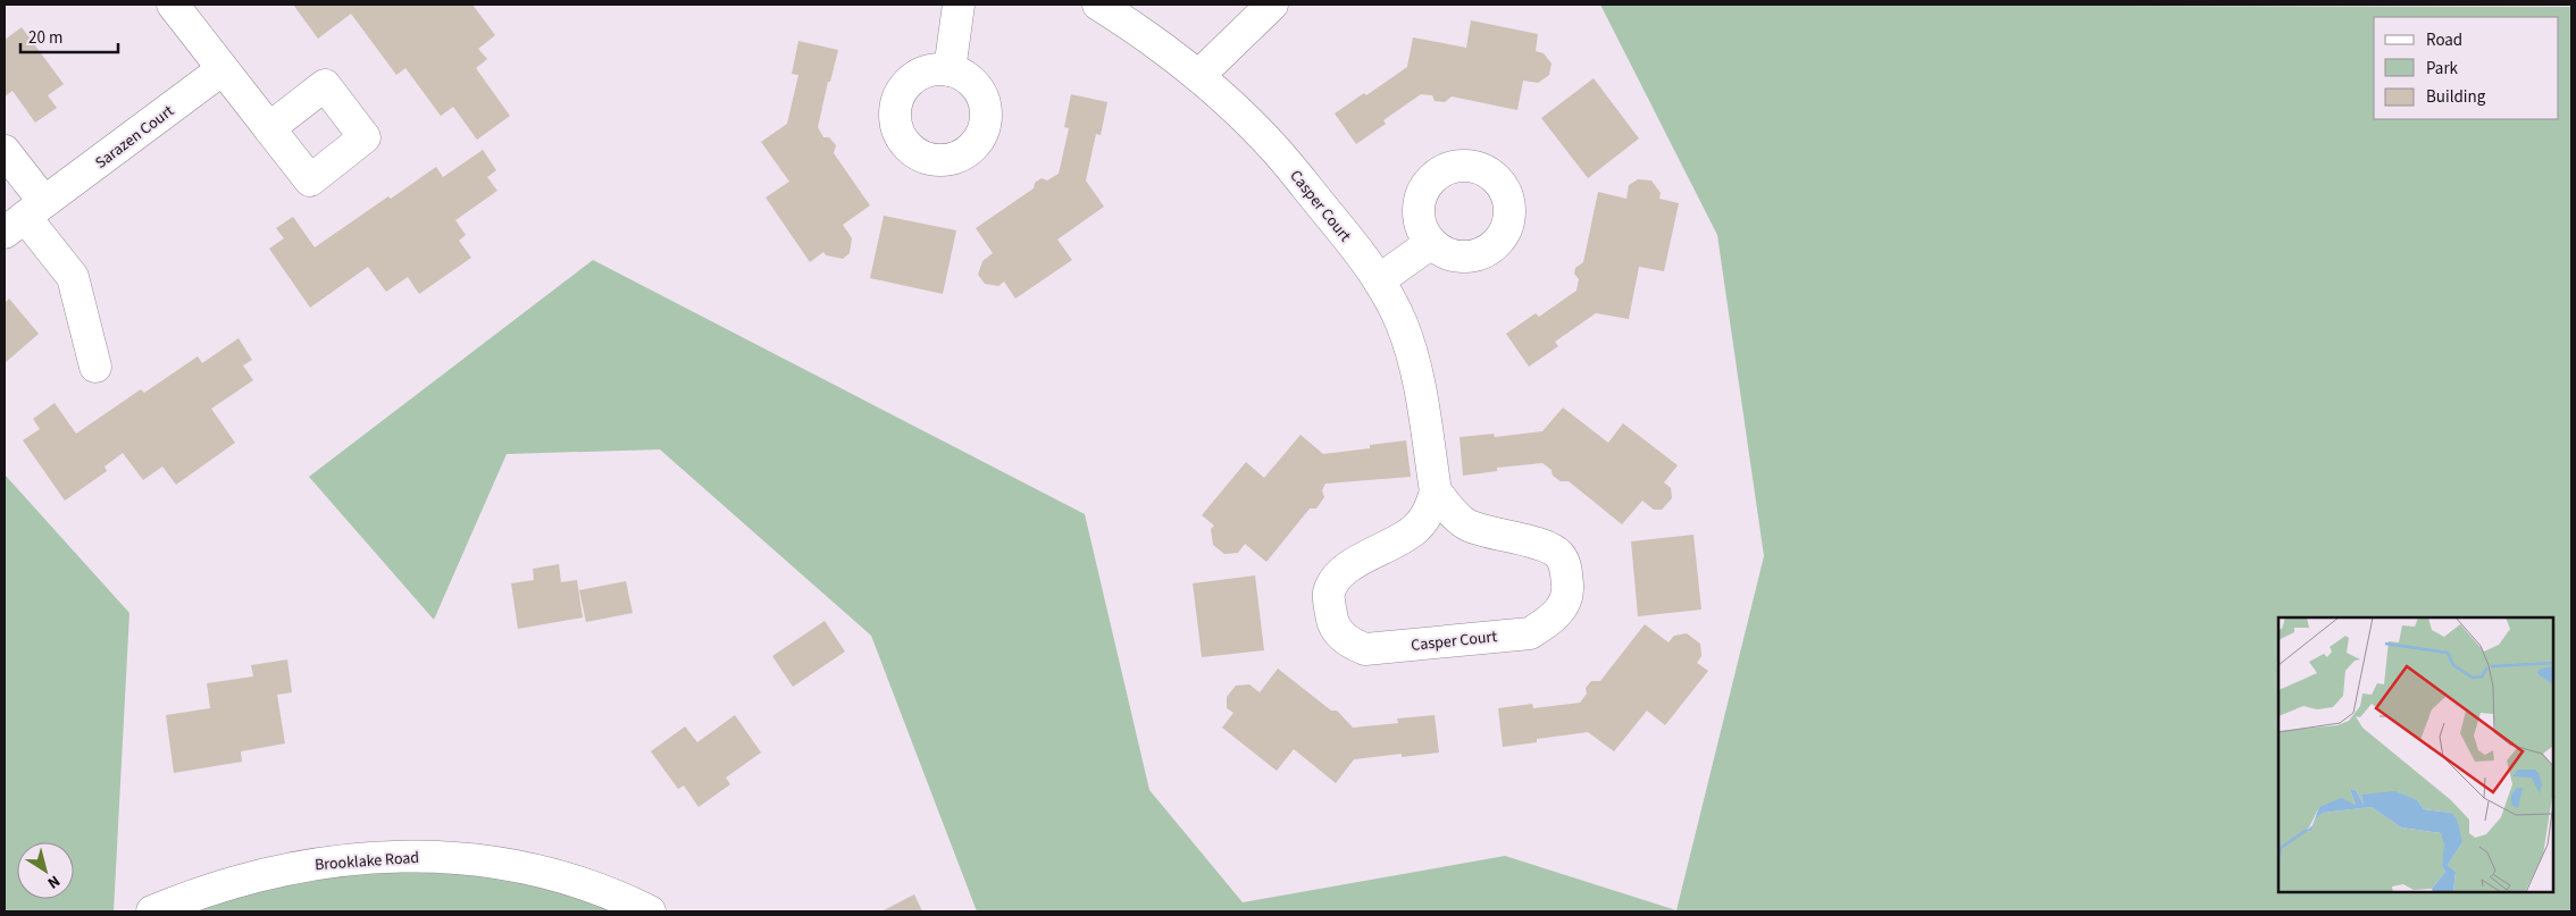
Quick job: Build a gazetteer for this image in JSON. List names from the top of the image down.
{
  "streets": {
    "street": ["Sarazen Court", "Casper Court", "Brooklake Road"]
  },
  "legend": ["Road", "Park", "Building"],
  "scale_bar": "20 m",
  "north": "bottom right"
}
